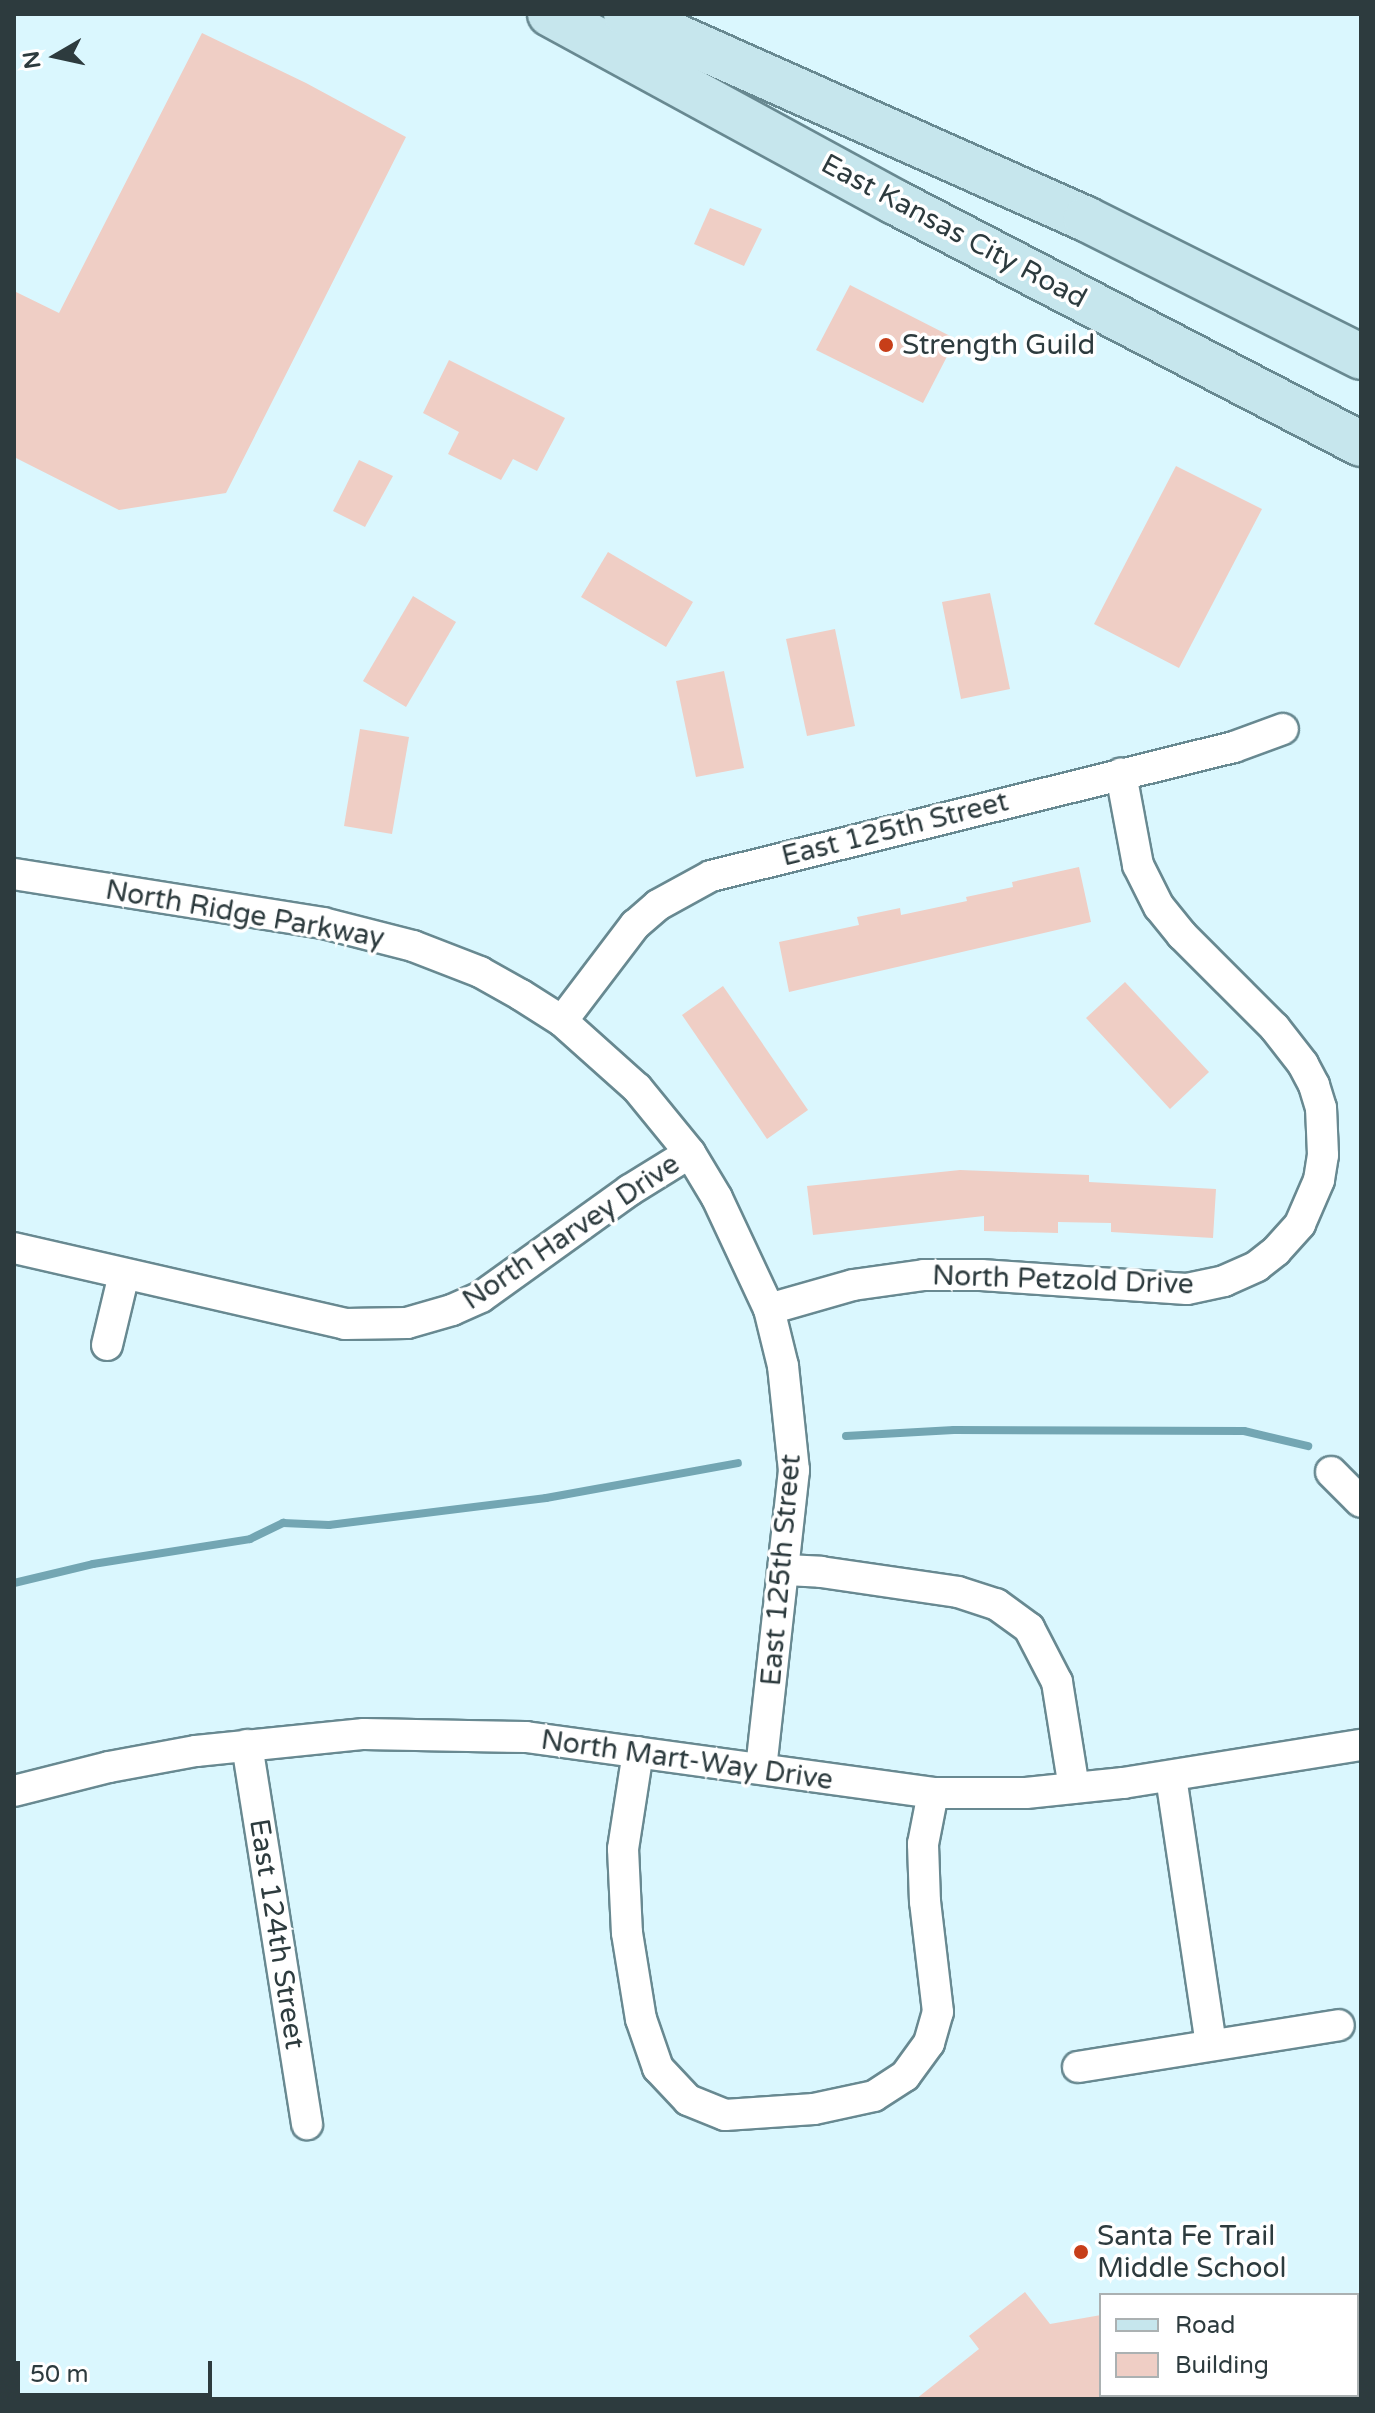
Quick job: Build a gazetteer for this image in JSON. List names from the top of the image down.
{
  "streets": {
    "main road": ["East Kansas City Road"],
    "street": [
      "East 125th Street",
      "North Ridge Parkway",
      "North Harvey Drive",
      "North Petzold Drive",
      "North Mart-Way Drive",
      "East 124th Street"
    ]
  },
  "crossings": [
    ["East 125th Street", "North Ridge Parkway"],
    ["East 125th Street", "North Harvey Drive"],
    ["East 125th Street", "North Petzold Drive"],
    ["East 125th Street", "North Mart-Way Drive"],
    ["North Ridge Parkway", "North Harvey Drive"],
    ["North Mart-Way Drive", "East 124th Street"]
  ],
  "places": ["Strength Guild", "Santa Fe Trail Middle School"],
  "legend": ["Road", "Building"],
  "scale_bar": "50 m",
  "north": "left"
}
